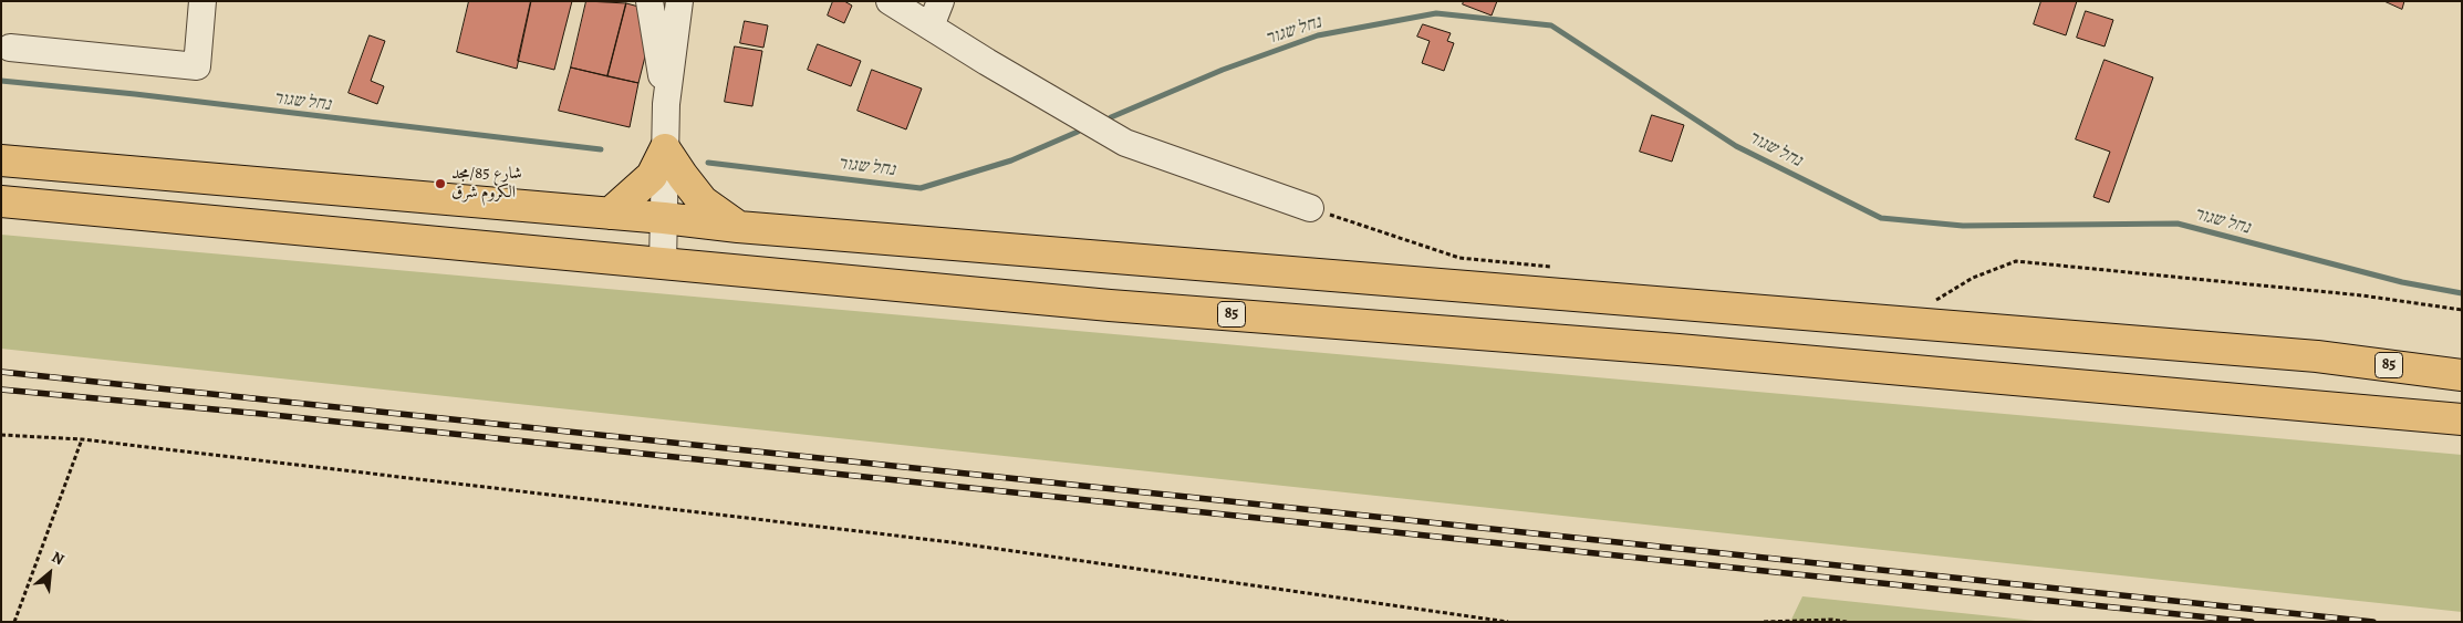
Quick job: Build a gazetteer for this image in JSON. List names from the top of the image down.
{
  "streets": {
    "highway": ["85"]
  },
  "water": ["נחל שגור"],
  "places": ["شارع 85/مجد الكروم شرق"],
  "north": "top right"
}
